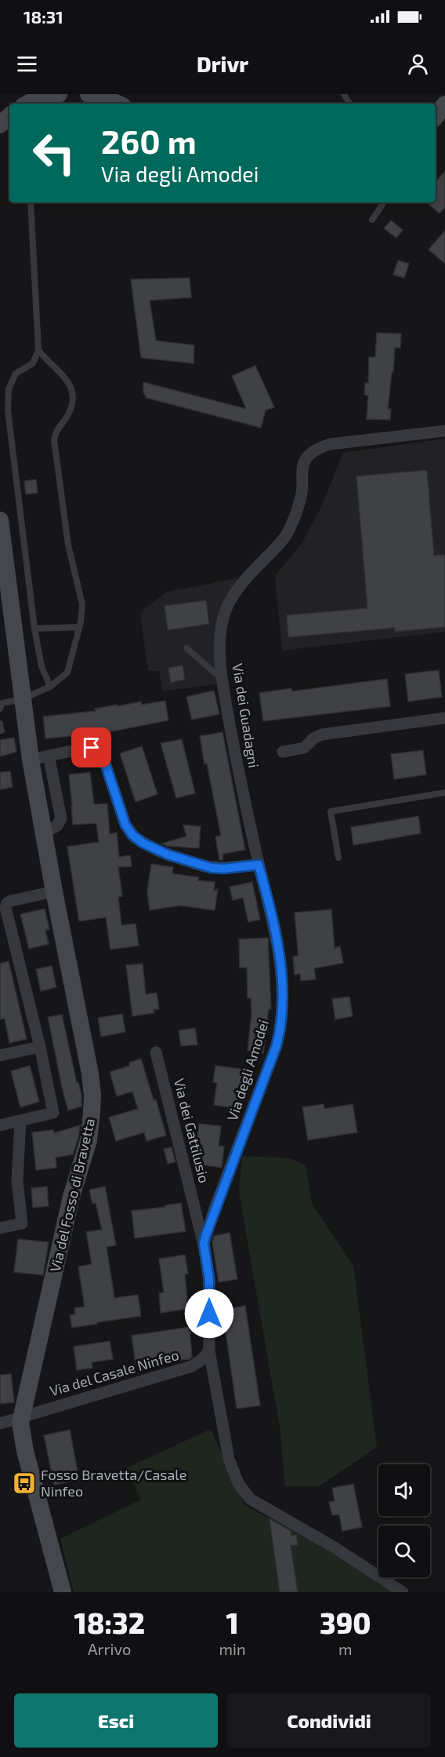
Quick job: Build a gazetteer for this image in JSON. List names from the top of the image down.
{
  "streets": {
    "main road": ["Via del Fosso di Bravetta"],
    "street": [
      "Via dei Guadagni",
      "Via degli Amodei",
      "Via dei Gattilusio",
      "Via del Casale Ninfeo"
    ]
  },
  "crossings": [
    ["Via dei Guadagni", "Via degli Amodei"],
    ["Via degli Amodei", "Via dei Gattilusio"],
    ["Via degli Amodei", "Via del Casale Ninfeo"],
    ["Via del Fosso di Bravetta", "Via del Casale Ninfeo"]
  ],
  "places": {
    "bus stop": ["Fosso Bravetta/Casale Ninfeo"]
  },
  "page": {
    "status": "18:31",
    "header": "Drivr",
    "turn": ["260 m", "Via degli Amodei"],
    "eta": [
      "18:32",
      "Arrivo",
      "1",
      "min",
      "390",
      "m"
    ],
    "buttons": ["Esci", "Condividi"]
  }
}
